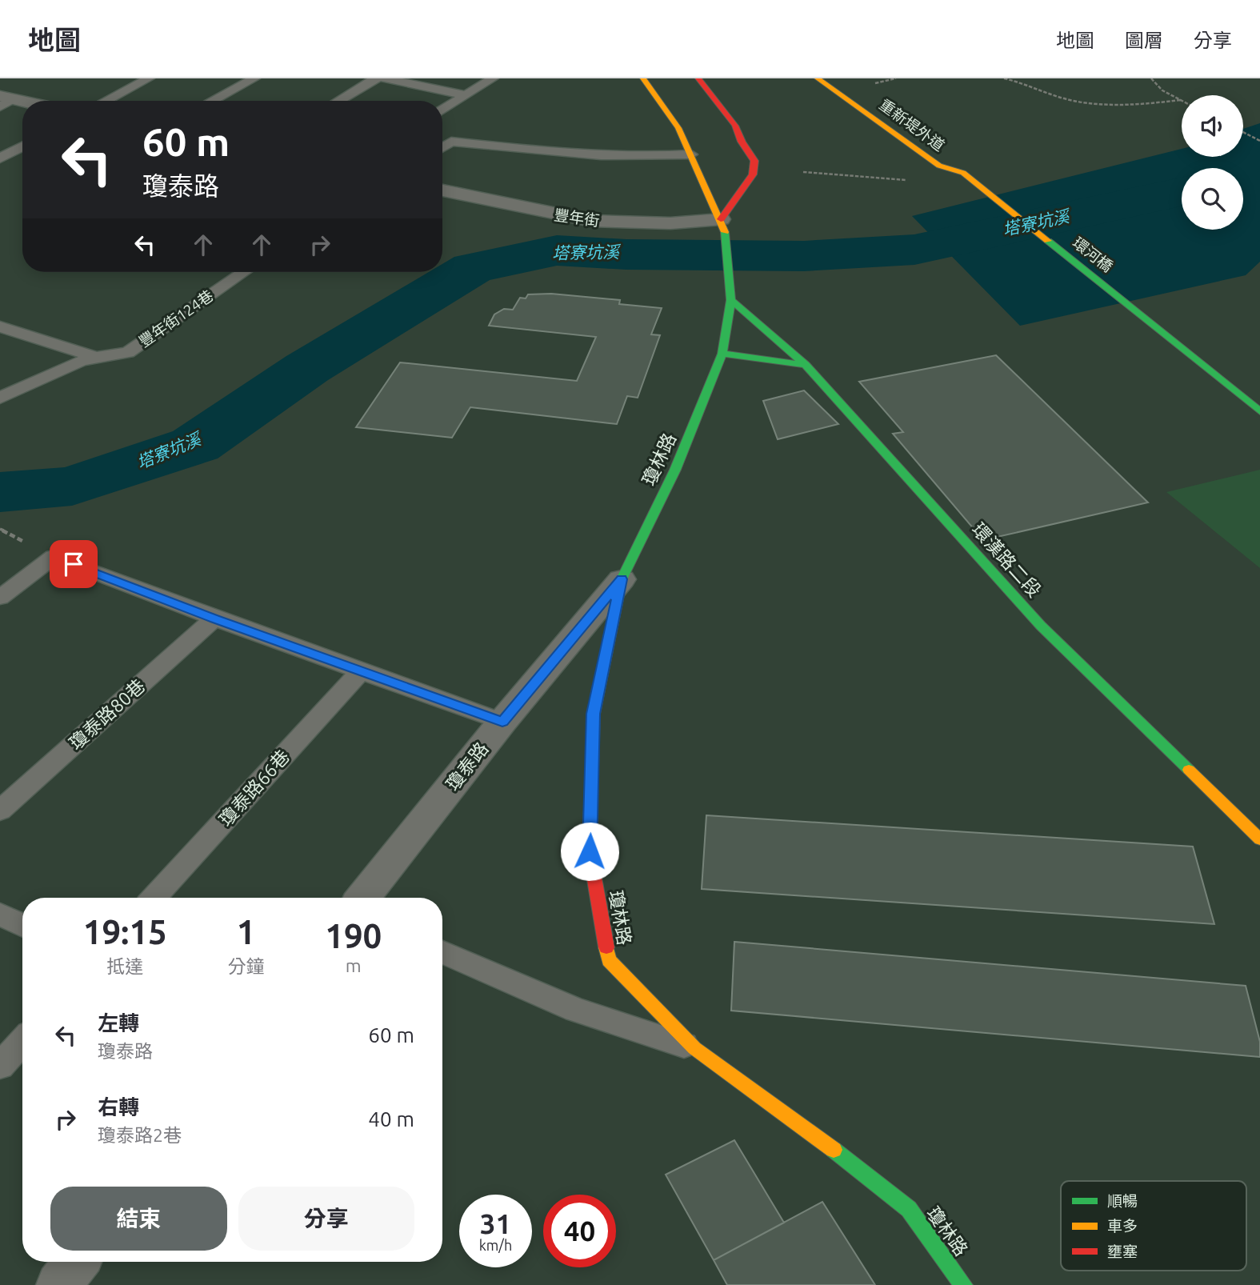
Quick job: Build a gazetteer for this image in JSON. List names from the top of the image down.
{
  "streets": {
    "street": [
      "重新堤外道",
      "豐年街",
      "環河橋",
      "瓊林路",
      "環漢路二段",
      "瓊泰路"
    ],
    "lane": ["豐年街124巷", "瓊泰路80巷", "瓊泰路66巷"]
  },
  "crossings": [
    ["重新堤外道", "環河橋"],
    ["豐年街", "瓊林路"],
    ["瓊林路", "環漢路二段"],
    ["瓊林路", "瓊泰路"]
  ],
  "water": ["塔寮坑溪"],
  "legend": ["順暢", "車多", "壅塞"],
  "page": {
    "header": "地圖",
    "nav": ["地圖", "圖層", "分享"],
    "turn": ["60 m", "瓊泰路"],
    "eta": [
      "19:15",
      "抵達",
      "1",
      "分鐘",
      "190",
      "m"
    ],
    "list": [
      {
        "name": "左轉",
        "note": "瓊泰路",
        "value": "60 m"
      },
      {
        "name": "右轉",
        "note": "瓊泰路2巷",
        "value": "40 m"
      }
    ],
    "buttons": ["結束", "分享"],
    "speed": "31 km/h",
    "limit": "40"
  }
}
